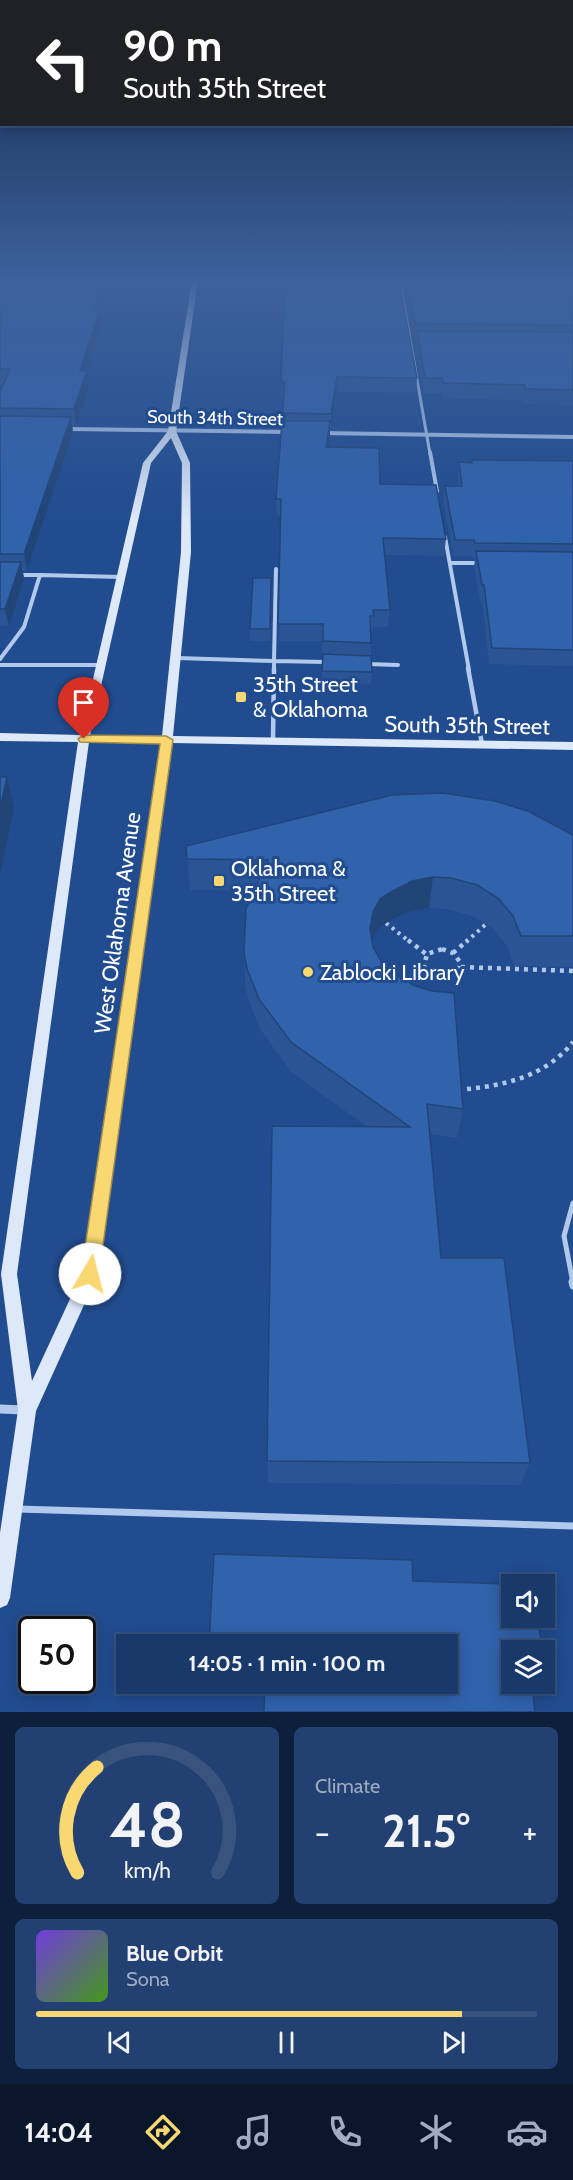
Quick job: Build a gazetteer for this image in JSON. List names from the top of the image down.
{
  "streets": {
    "main road": ["South 35th Street", "West Oklahoma Avenue"],
    "street": ["South 34th Street"]
  },
  "crossings": [
    ["South 34th Street", "West Oklahoma Avenue"],
    ["South 35th Street", "West Oklahoma Avenue"]
  ],
  "places": {
    "transit": ["35th Street & Oklahoma", "Oklahoma & 35th Street"],
    "other": ["Zablocki Library"]
  },
  "page": {
    "turn": ["90 m", "South 35th Street"],
    "limit": "50",
    "trip": "14:05 · 1 min · 100 m",
    "tile": "Climate",
    "heat": ["−", "21.5°", "+"],
    "song": ["Blue Orbit", "Sona"],
    "tabs": "14:04",
    "gauge": ["48", "km/h"]
  }
}
